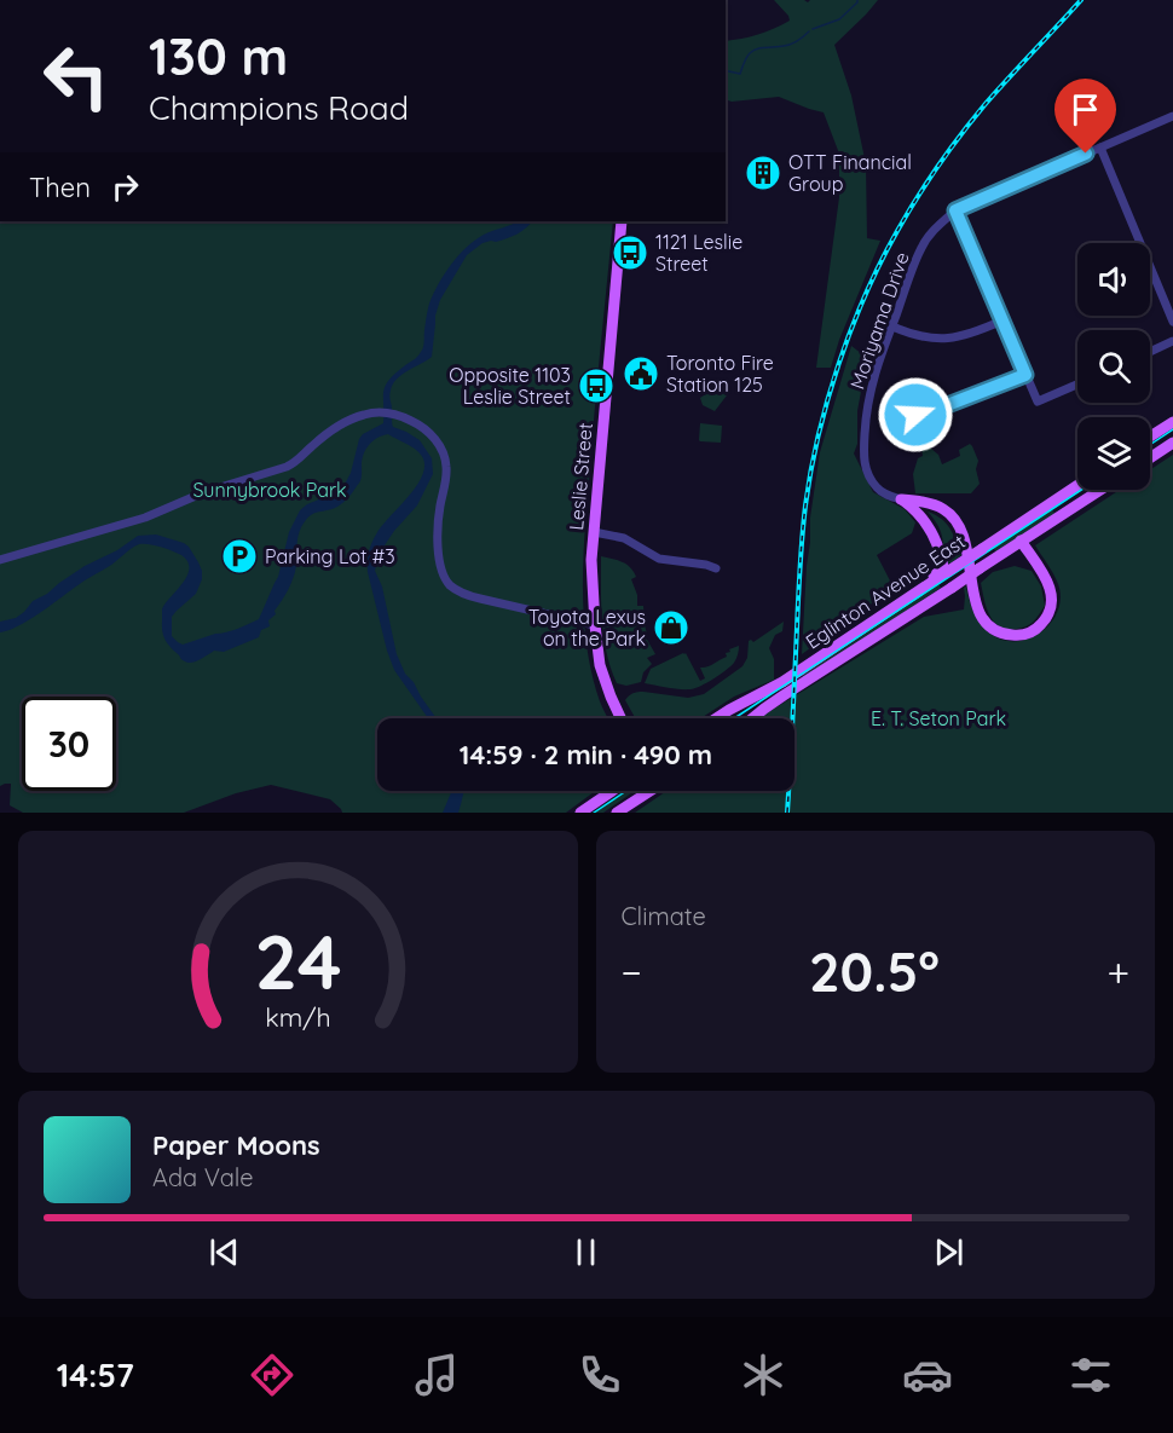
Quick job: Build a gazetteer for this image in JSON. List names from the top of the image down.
{
  "streets": {
    "main road": ["Leslie Street", "Eglinton Avenue East"],
    "street": ["Moriyama Drive"]
  },
  "parks": ["Sunnybrook Park", "E. T. Seton Park"],
  "places": {
    "building": ["OTT Financial Group"],
    "bus stop": ["1121 Leslie Street", "Opposite 1103 Leslie Street"],
    "public building": ["Toronto Fire Station 125"],
    "parking": ["Parking Lot #3"],
    "shop": ["Toyota Lexus on the Park"]
  },
  "page": {
    "turn": ["130 m", "Champions Road"],
    "then": "Then",
    "limit": "30",
    "trip": "14:59 · 2 min · 490 m",
    "tile": "Climate",
    "heat": ["−", "20.5°", "+"],
    "song": ["Paper Moons", "Ada Vale"],
    "tabs": "14:57",
    "gauge": ["24", "km/h"]
  }
}
